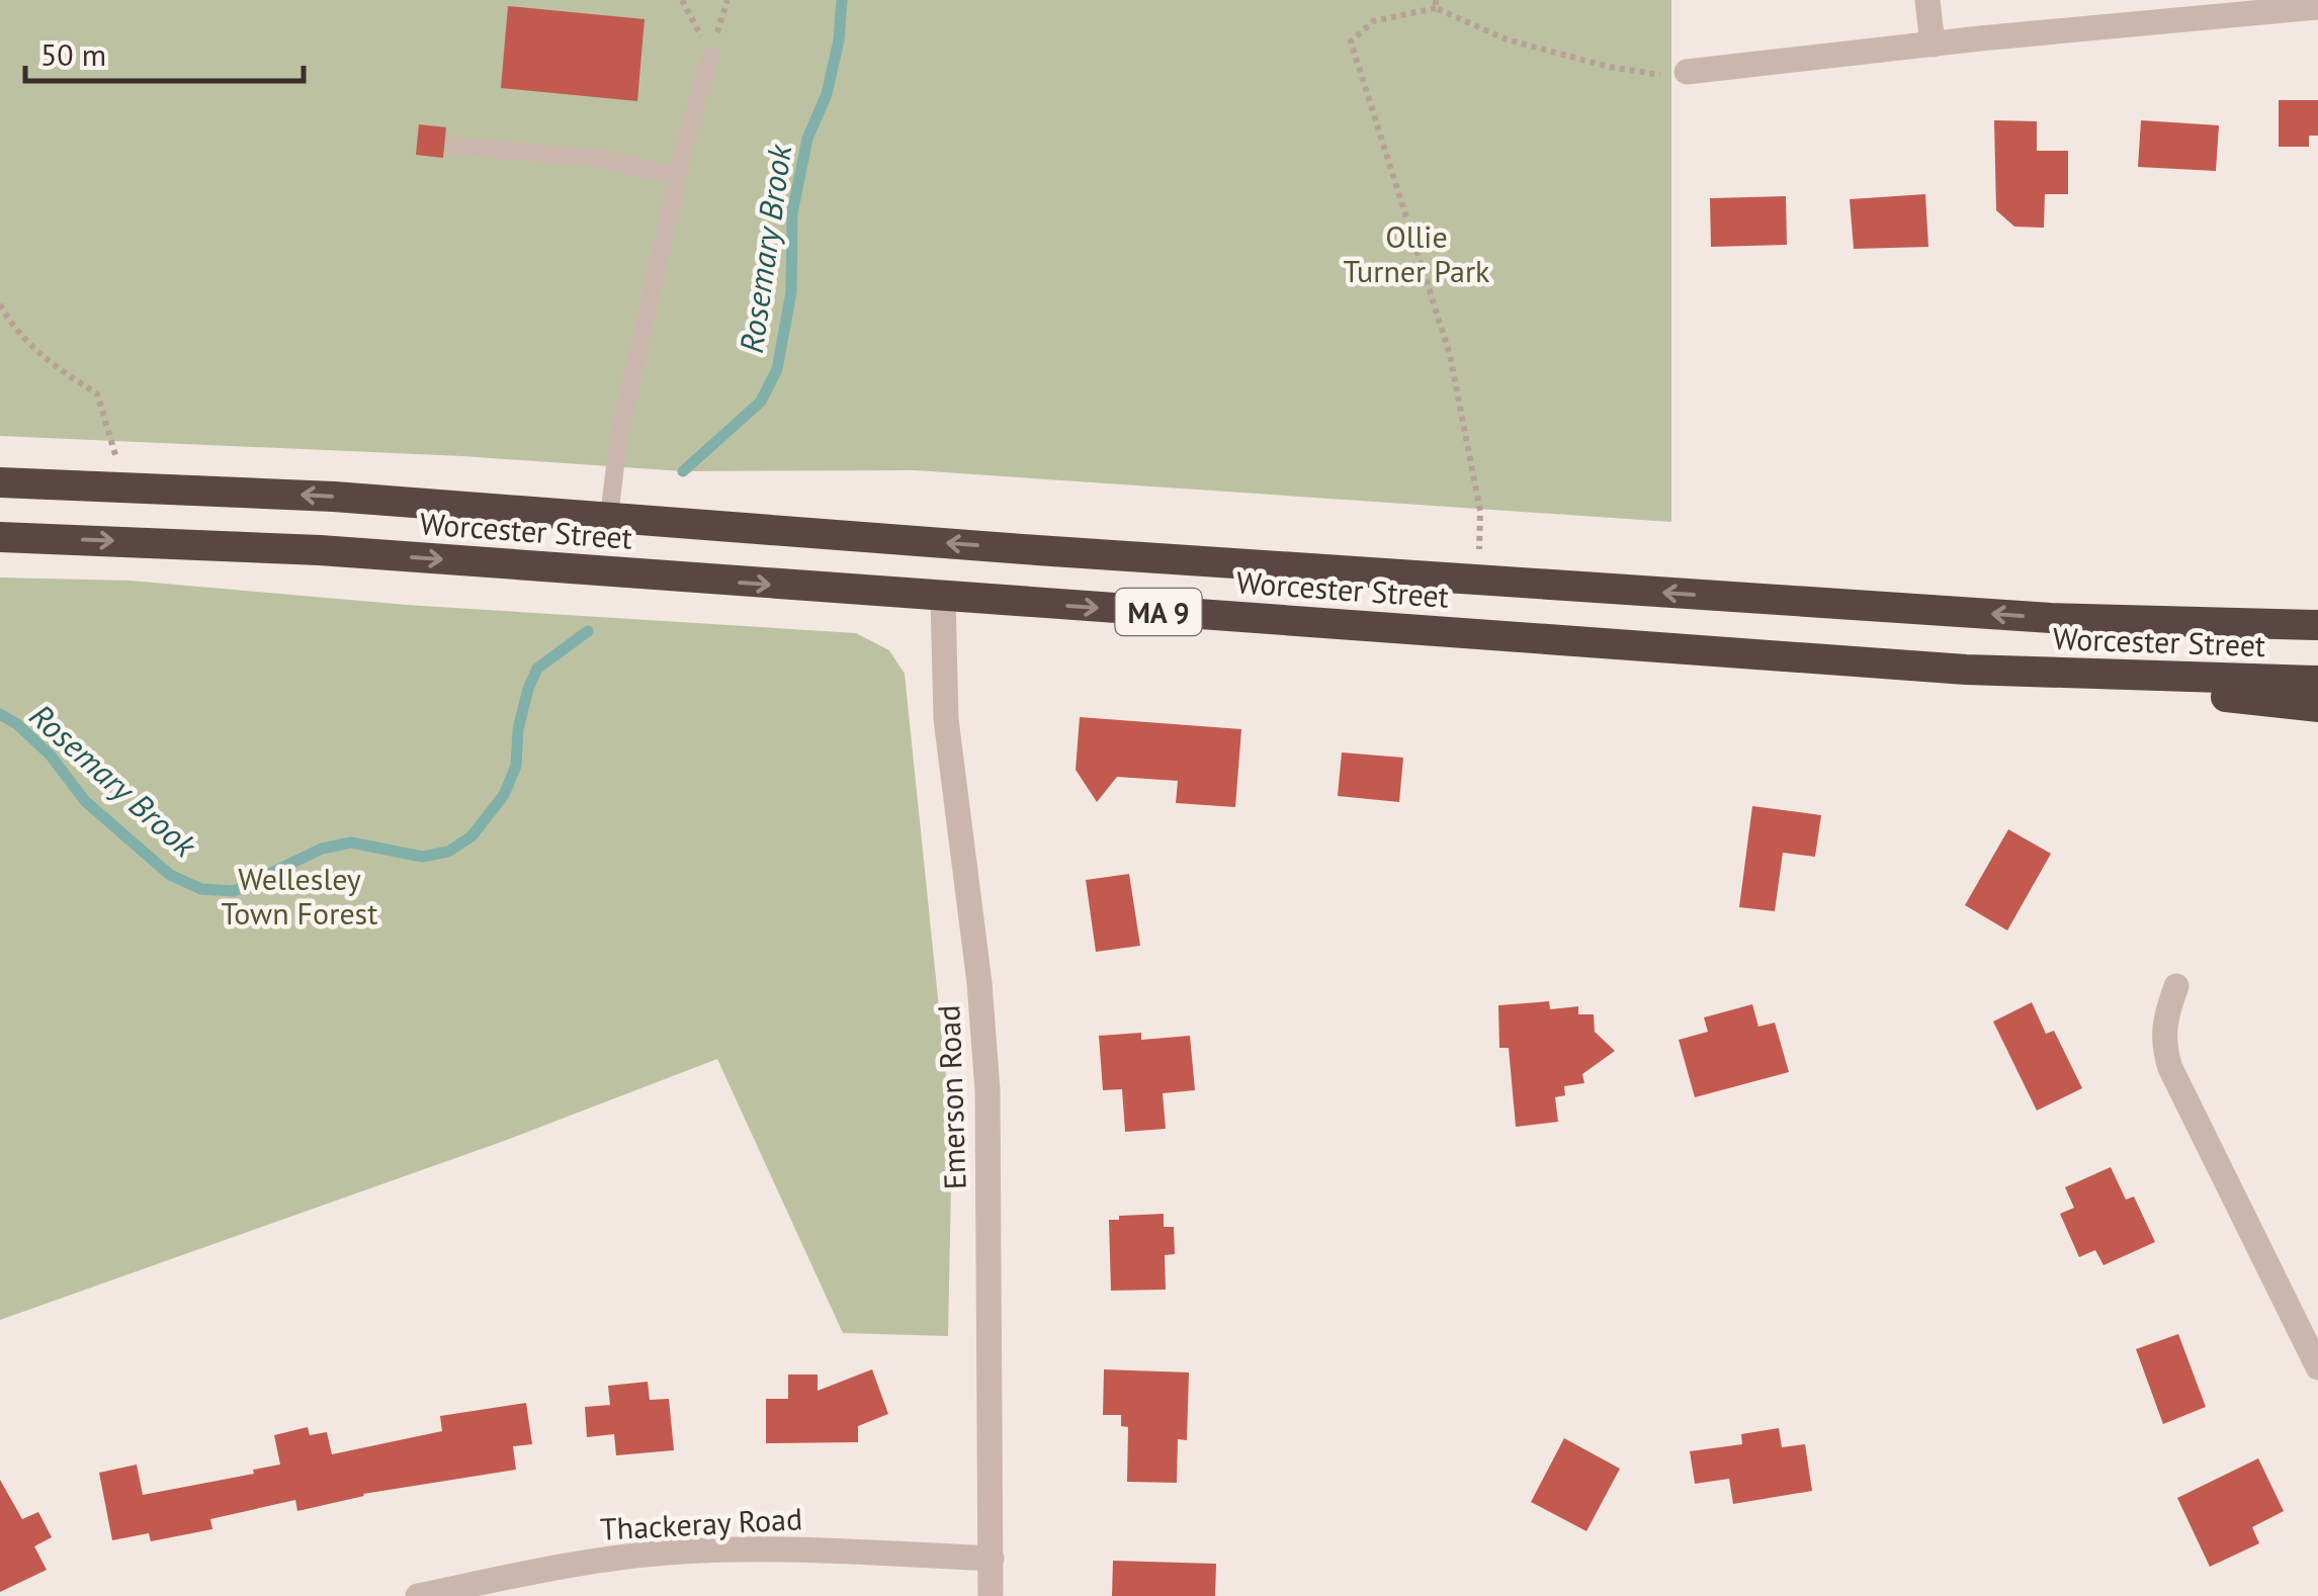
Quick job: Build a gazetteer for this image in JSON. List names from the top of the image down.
{
  "streets": {
    "highway": ["Worcester Street", "MA 9"],
    "street": ["Emerson Road", "Thackeray Road"]
  },
  "crossings": [
    ["Worcester Street", "Emerson Road"],
    ["Emerson Road", "Thackeray Road"]
  ],
  "water": ["Rosemary Brook"],
  "parks": ["Ollie Turner Park", "Wellesley Town Forest"],
  "scale_bar": "50 m"
}
